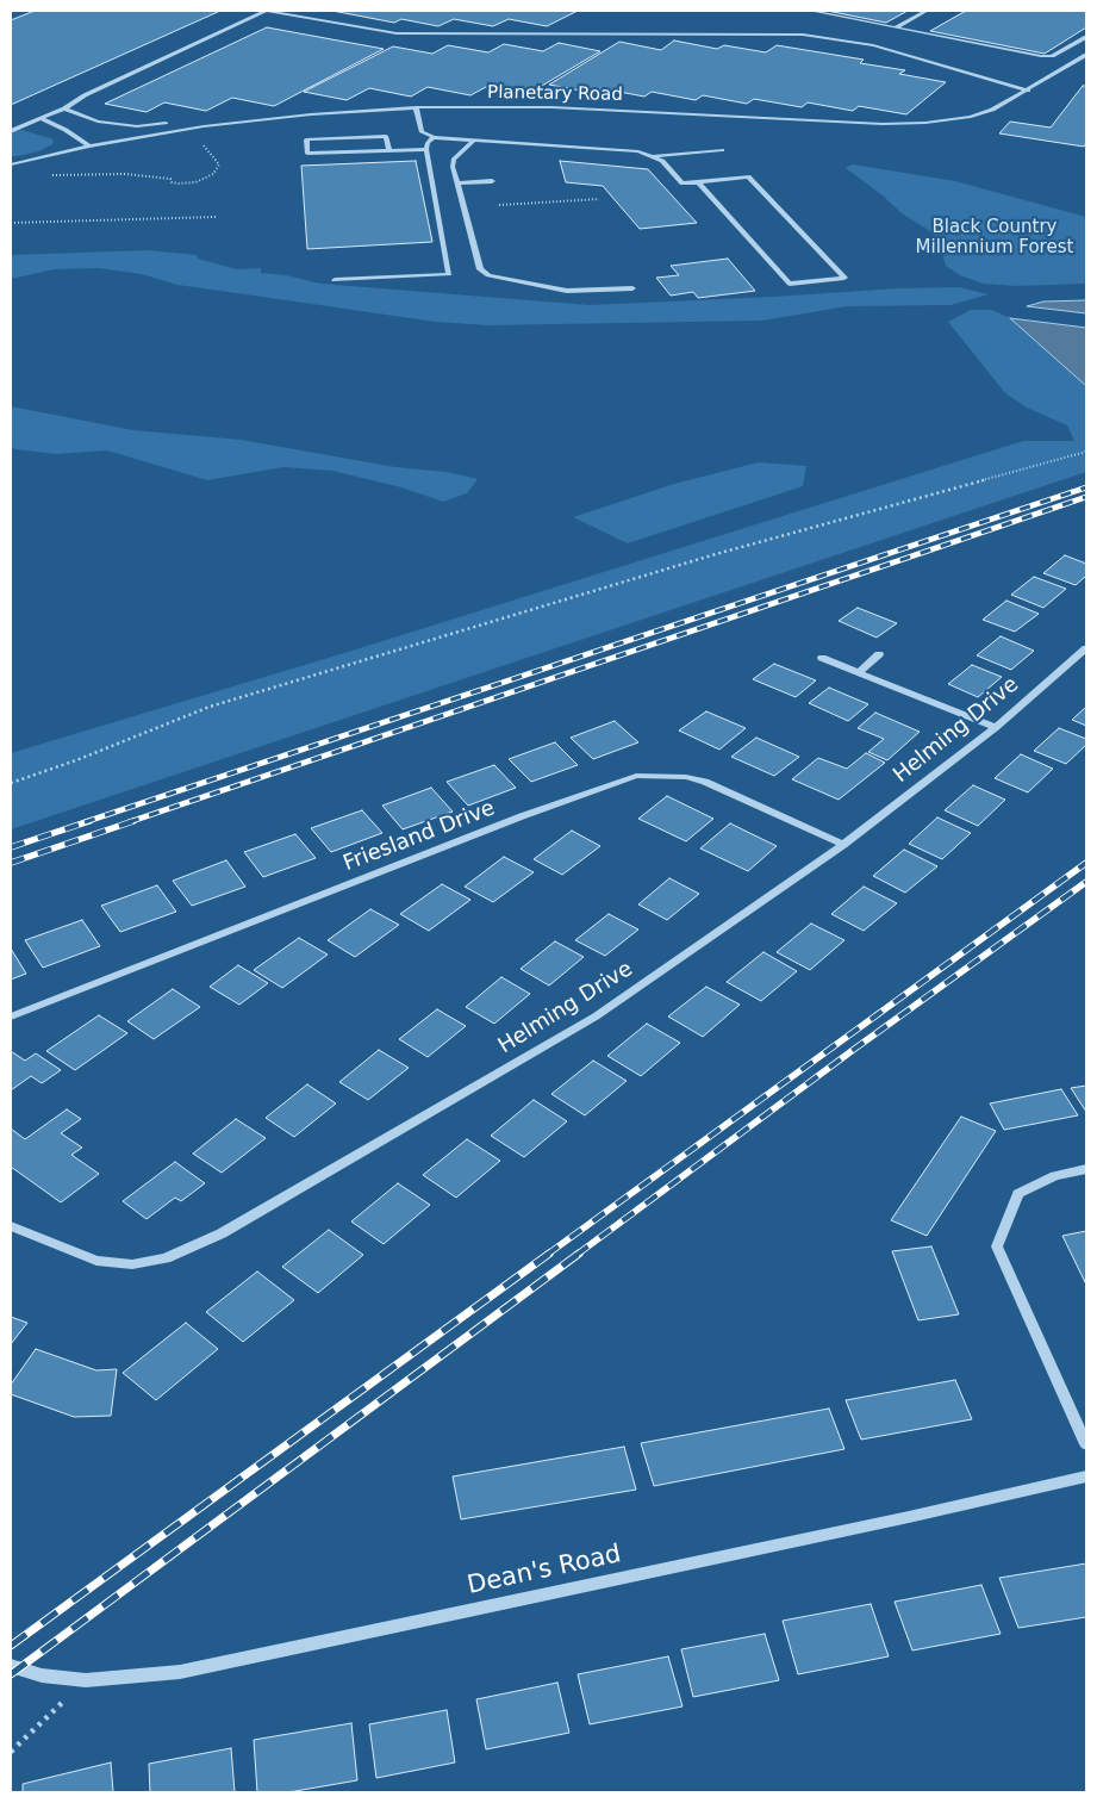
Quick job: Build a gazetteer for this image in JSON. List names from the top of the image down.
{
  "streets": {
    "street": [
      "Planetary Road",
      "Helming Drive",
      "Friesland Drive",
      "Dean's Road"
    ]
  },
  "crossings": [
    ["Helming Drive", "Friesland Drive"]
  ],
  "parks": ["Black Country Millennium Forest"]
}
